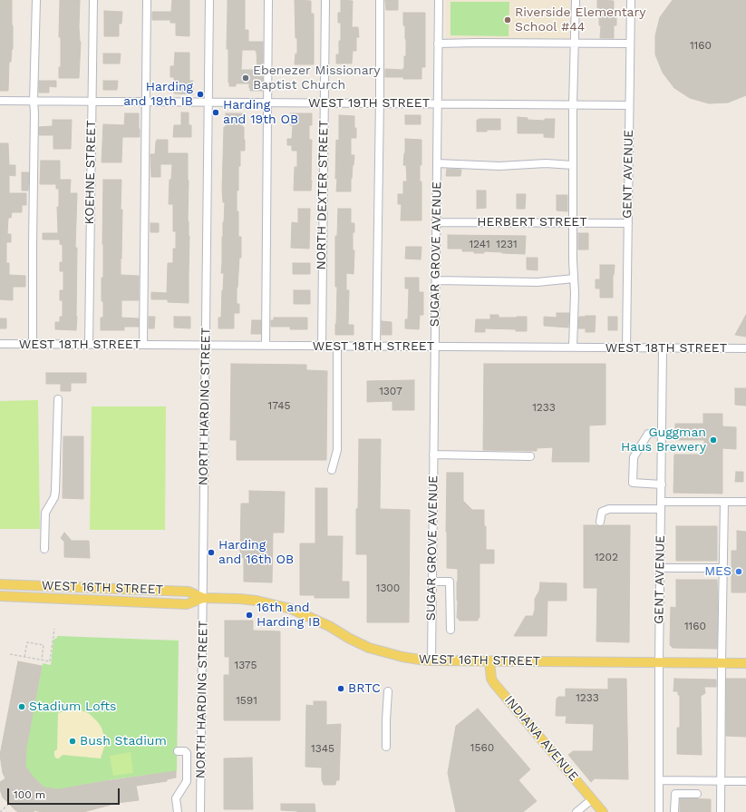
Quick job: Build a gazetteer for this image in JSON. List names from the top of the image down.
{
  "streets": {
    "main road": ["WEST 16TH STREET", "INDIANA AVENUE"],
    "street": [
      "WEST 19TH STREET",
      "KOEHNE STREET",
      "GENT AVENUE",
      "NORTH DEXTER STREET",
      "HERBERT STREET",
      "SUGAR GROVE AVENUE",
      "WEST 18TH STREET",
      "NORTH HARDING STREET"
    ]
  },
  "crossings": [
    ["WEST 19TH STREET", "KOEHNE STREET"],
    ["WEST 19TH STREET", "GENT AVENUE"],
    ["WEST 19TH STREET", "NORTH DEXTER STREET"],
    ["WEST 19TH STREET", "SUGAR GROVE AVENUE"],
    ["WEST 19TH STREET", "NORTH HARDING STREET"],
    ["KOEHNE STREET", "WEST 18TH STREET"],
    ["GENT AVENUE", "HERBERT STREET"],
    ["GENT AVENUE", "WEST 18TH STREET"],
    ["GENT AVENUE", "WEST 16TH STREET"],
    ["NORTH DEXTER STREET", "WEST 18TH STREET"],
    ["HERBERT STREET", "SUGAR GROVE AVENUE"],
    ["SUGAR GROVE AVENUE", "WEST 18TH STREET"],
    ["SUGAR GROVE AVENUE", "WEST 16TH STREET"],
    ["WEST 18TH STREET", "NORTH HARDING STREET"],
    ["NORTH HARDING STREET", "WEST 16TH STREET"],
    ["WEST 16TH STREET", "INDIANA AVENUE"]
  ],
  "places": [
    "Riverside Elementary School #44",
    "Ebenezer Missionary Baptist Church",
    "Harding and 19th IB",
    "Harding and 19th OB",
    "Guggman Haus Brewery",
    "Harding and 16th OB",
    "MES",
    "16th and Harding IB",
    "BRTC",
    "Stadium Lofts",
    "Bush Stadium"
  ],
  "house_numbers": [
    "1160",
    "1241",
    "1231",
    "1307",
    "1745",
    "1233",
    "1202",
    "1300",
    "1160",
    "1375",
    "1233",
    "1591",
    "1560",
    "1345"
  ],
  "scale_bar": "100 m"
}
